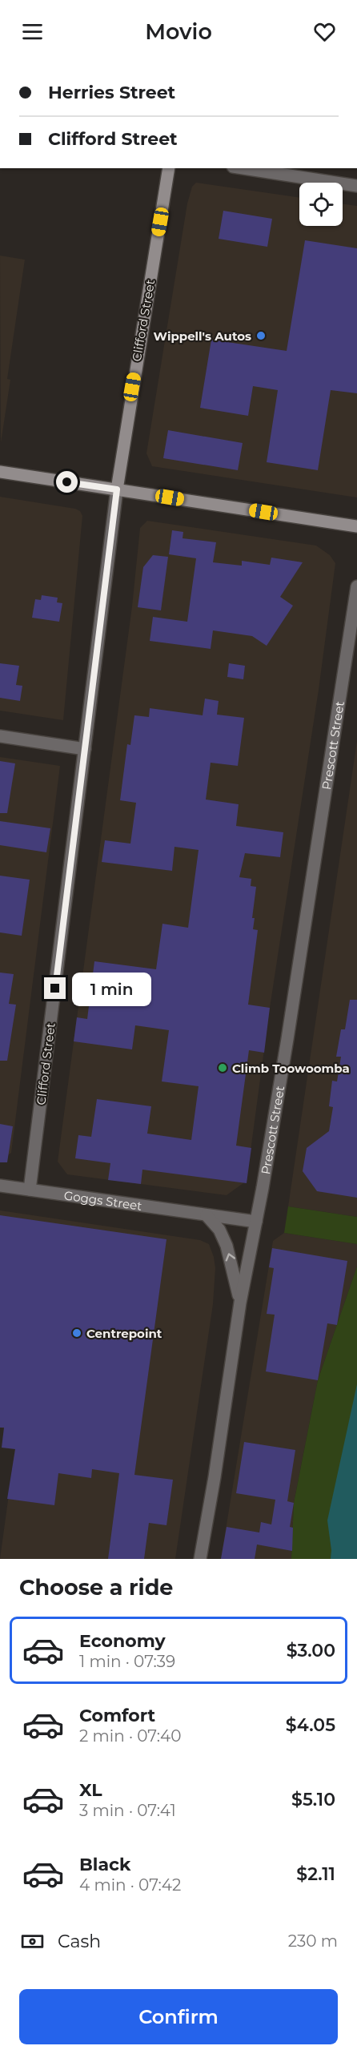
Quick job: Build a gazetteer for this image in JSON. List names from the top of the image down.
{
  "streets": {
    "main road": ["Clifford Street"],
    "street": ["Prescott Street", "Goggs Street"]
  },
  "crossings": [
    ["Clifford Street", "Goggs Street"],
    ["Prescott Street", "Goggs Street"]
  ],
  "places": ["Wippell's Autos", "Climb Toowoomba", "Centrepoint"],
  "page": {
    "header": "Movio",
    "banner": ["Herries Street", "Clifford Street"],
    "bubble": "1 min",
    "heading": "Choose a ride",
    "list": [
      {
        "name": "Economy",
        "note": "1 min · 07:39",
        "value": "$3.00"
      },
      {
        "name": "Comfort",
        "note": "2 min · 07:40",
        "value": "$4.05"
      },
      {
        "name": "XL",
        "note": "3 min · 07:41",
        "value": "$5.10"
      },
      {
        "name": "Black",
        "note": "4 min · 07:42",
        "value": "$2.11"
      }
    ],
    "pay": ["Cash", "230 m"],
    "buttons": "Confirm"
  }
}
